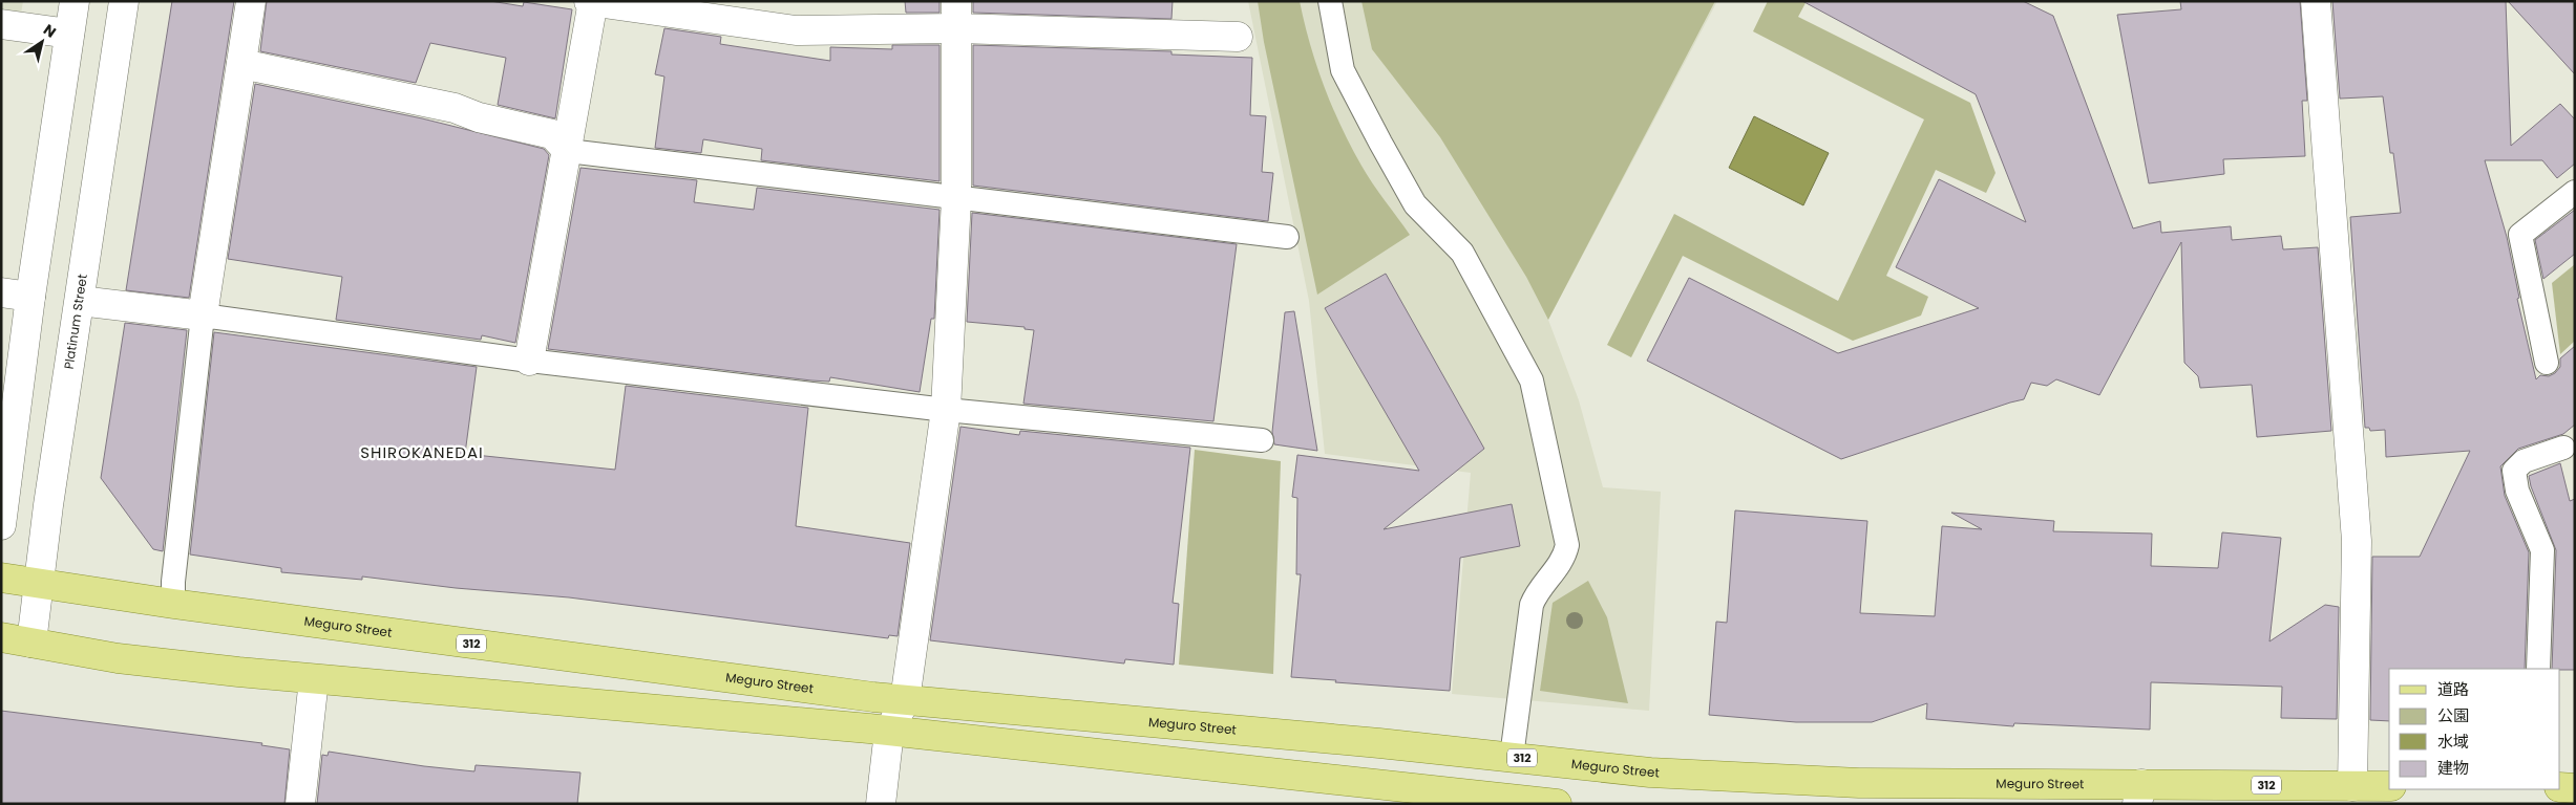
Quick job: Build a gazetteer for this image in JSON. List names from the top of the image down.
{
  "streets": {
    "main road": ["Meguro Street", "312"],
    "street": ["Platinum Street"]
  },
  "crossings": [
    ["Platinum Street", "Meguro Street"]
  ],
  "districts": ["SHIROKANEDAI"],
  "legend": [
    "道路",
    "公園",
    "水域",
    "建物"
  ],
  "north": "top right"
}
